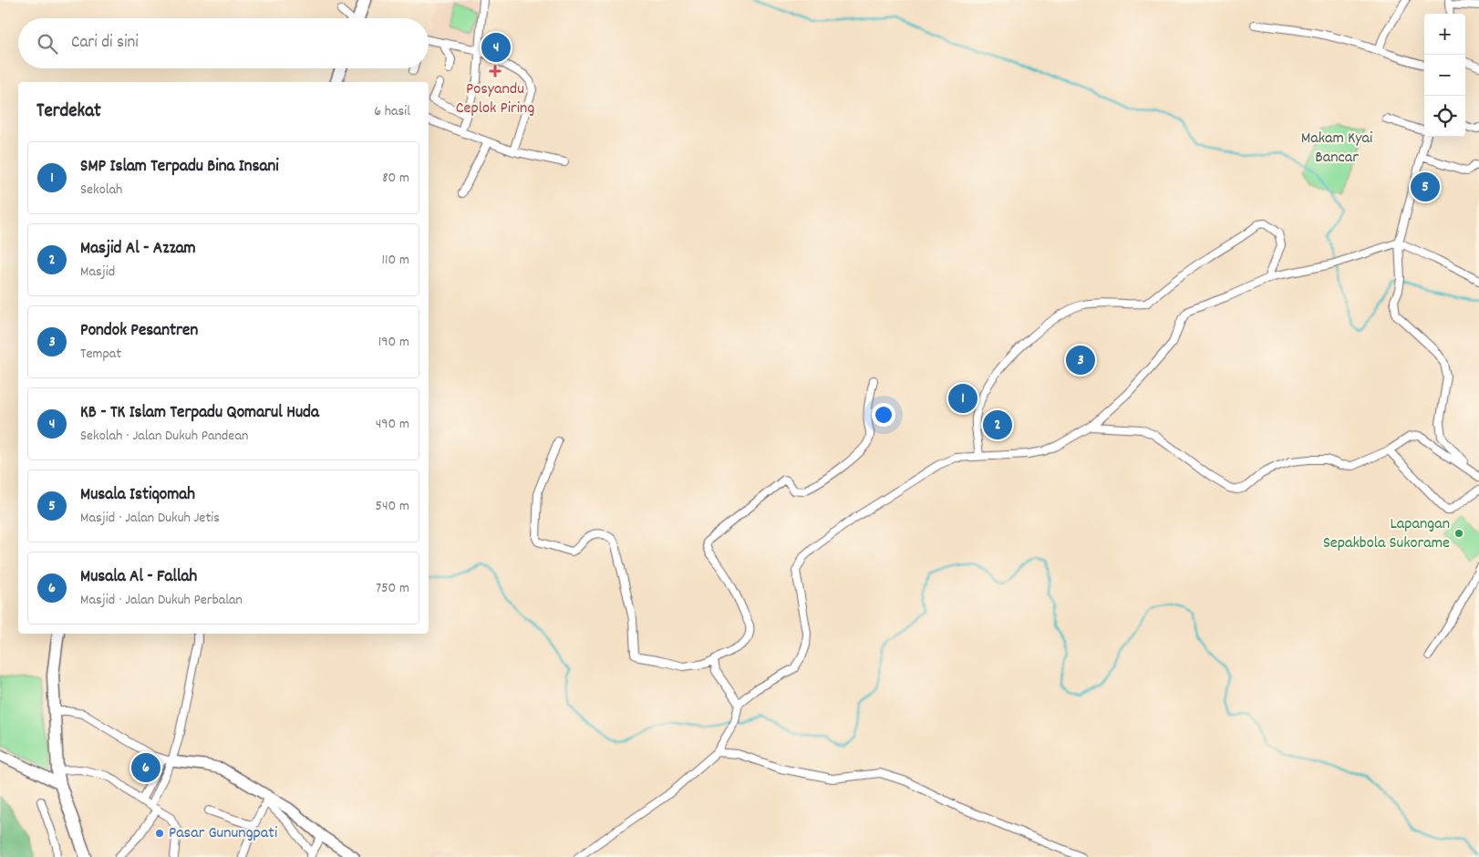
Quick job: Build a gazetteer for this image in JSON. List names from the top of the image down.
{
  "parks": ["Makam Kyai Bancar"],
  "places": {
    "health": ["Posyandu Ceplok Piring"],
    "other": ["Lapangan Sepakbola Sukorame", "Pasar Gunungpati"]
  },
  "page": {
    "map_buttons": ["+", "−"],
    "search": "Cari di sini",
    "pins": [
      "4",
      "5",
      "3",
      "1",
      "2",
      "6"
    ],
    "heading": ["Terdekat", "6 hasil"],
    "list": [
      {
        "mark": "1",
        "name": "SMP Islam Terpadu Bina Insani",
        "note": "Sekolah",
        "value": "80 m"
      },
      {
        "mark": "2",
        "name": "Masjid Al - Azzam",
        "note": "Masjid",
        "value": "110 m"
      },
      {
        "mark": "3",
        "name": "Pondok Pesantren",
        "note": "Tempat",
        "value": "190 m"
      },
      {
        "mark": "4",
        "name": "KB - TK Islam Terpadu Qomarul Huda",
        "note": "Sekolah · Jalan Dukuh Pandean",
        "value": "490 m"
      },
      {
        "mark": "5",
        "name": "Musala Istiqomah",
        "note": "Masjid · Jalan Dukuh Jetis",
        "value": "540 m"
      },
      {
        "mark": "6",
        "name": "Musala Al - Fallah",
        "note": "Masjid · Jalan Dukuh Perbalan",
        "value": "750 m"
      }
    ]
  }
}
